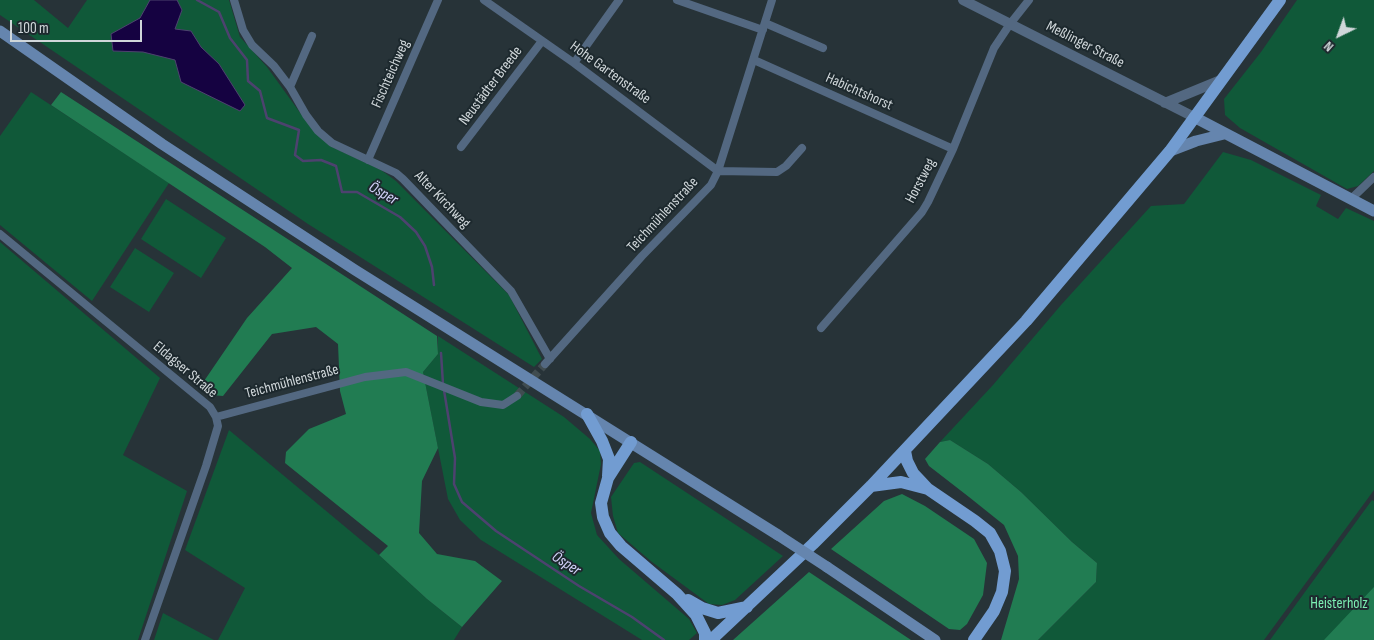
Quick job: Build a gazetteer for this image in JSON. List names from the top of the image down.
{
  "streets": {
    "street": [
      "Meßlinger Straße",
      "Hohe Gartenstraße",
      "Fischteichweg",
      "Neustädter Breede",
      "Habichtshorst",
      "Horstweg",
      "Alter Kirchweg",
      "Teichmühlenstraße",
      "Eldagser Straße"
    ]
  },
  "crossings": [
    ["Meßlinger Straße", "Horstweg"],
    ["Hohe Gartenstraße", "Neustädter Breede"],
    ["Hohe Gartenstraße", "Teichmühlenstraße"],
    ["Fischteichweg", "Alter Kirchweg"],
    ["Habichtshorst", "Horstweg"],
    ["Habichtshorst", "Teichmühlenstraße"],
    ["Alter Kirchweg", "Teichmühlenstraße"],
    ["Teichmühlenstraße", "Eldagser Straße"]
  ],
  "water": ["Ösper"],
  "parks": ["Heisterholz"],
  "scale_bar": "100 m",
  "north": "bottom left"
}
